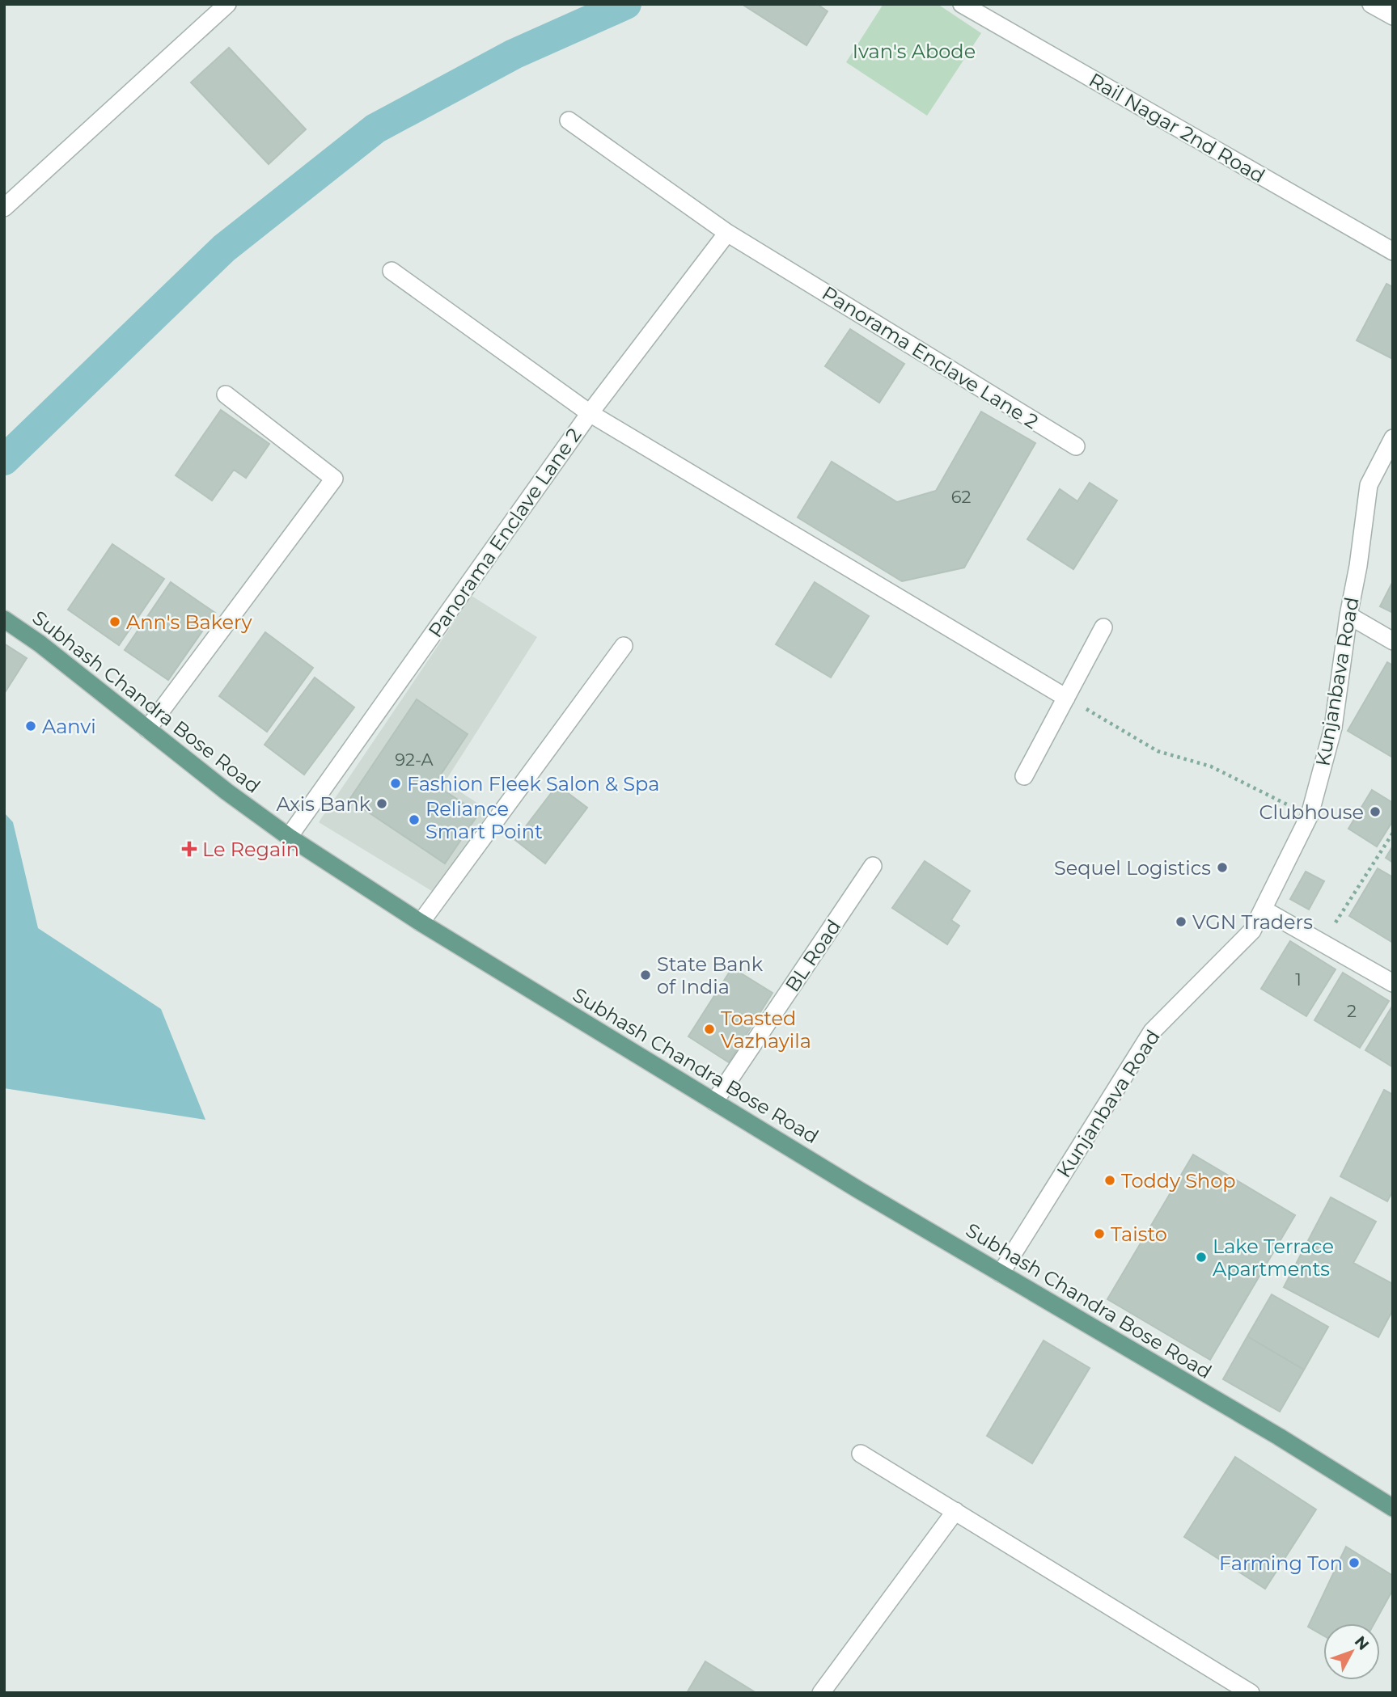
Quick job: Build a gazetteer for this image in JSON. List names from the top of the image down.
{
  "streets": {
    "main road": ["Subhash Chandra Bose Road"],
    "street": [
      "Rail Nagar 2nd Road",
      "Panorama Enclave Lane 2",
      "Kunjanbava Road",
      "BL Road"
    ]
  },
  "crossings": [
    ["Panorama Enclave Lane 2", "Subhash Chandra Bose Road"],
    ["Kunjanbava Road", "Subhash Chandra Bose Road"],
    ["Subhash Chandra Bose Road", "BL Road"]
  ],
  "parks": ["Ivan's Abode"],
  "places": {
    "other": [
      "Ann's Bakery",
      "Aanvi",
      "Fashion Fleek Salon & Spa",
      "Axis Bank",
      "Clubhouse",
      "Reliance Smart Point",
      "Sequel Logistics",
      "VGN Traders",
      "State Bank of India",
      "Toasted Vazhayila",
      "Toddy Shop",
      "Taisto",
      "Lake Terrace Apartments",
      "Farming Ton"
    ],
    "health": ["Le Regain"]
  },
  "house_numbers": [
    "62",
    "92-A",
    "1",
    "2"
  ],
  "north": "top right"
}
